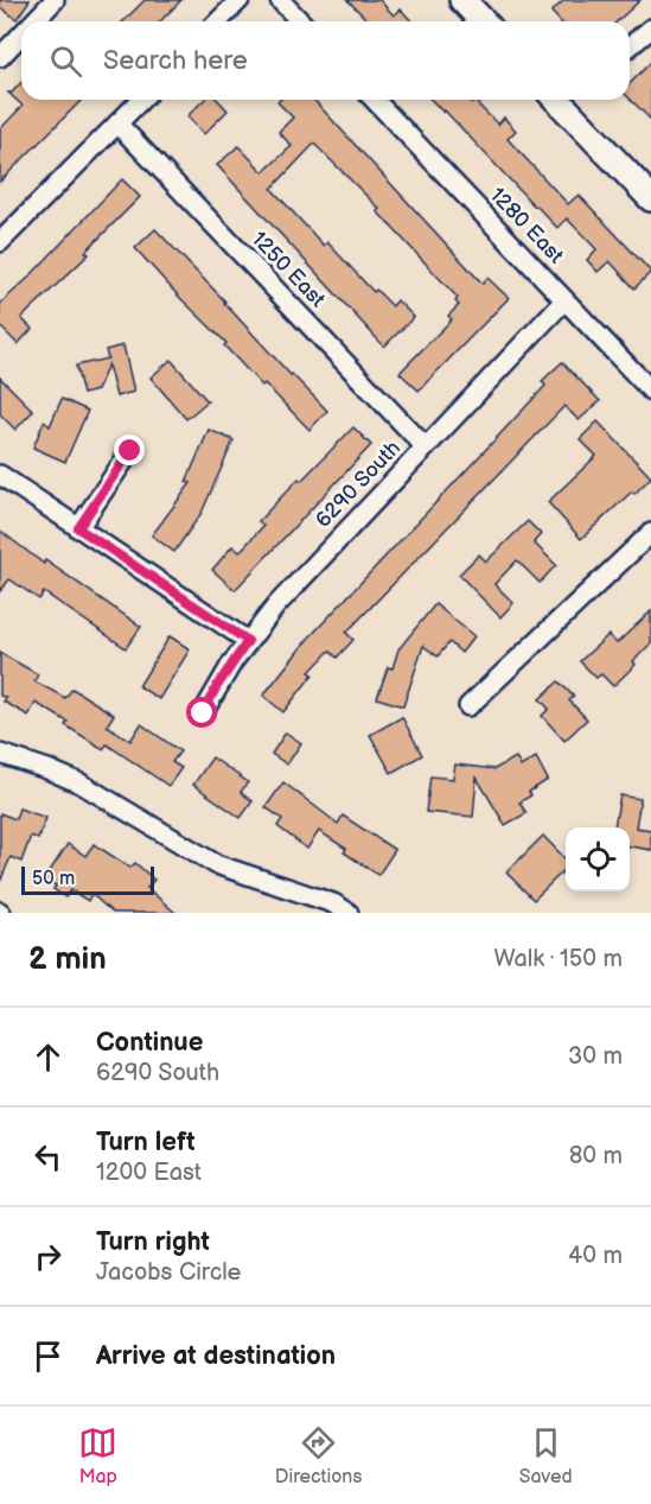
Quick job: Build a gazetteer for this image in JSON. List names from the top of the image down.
{
  "streets": {
    "street": ["1280 East", "1250 East", "6290 South"]
  },
  "crossings": [
    ["1280 East", "6290 South"],
    ["1250 East", "6290 South"]
  ],
  "scale_bar": "50 m",
  "page": {
    "search": "Search here",
    "scale": "50 m",
    "heading": ["2 min", "Walk · 150 m"],
    "list": [
      ["Continue", "6290 South", "30 m"],
      ["Turn left", "1200 East", "80 m"],
      ["Turn right", "Jacobs Circle", "40 m"],
      "Arrive at destination"
    ],
    "nav": ["Map", "Directions", "Saved"]
  }
}
